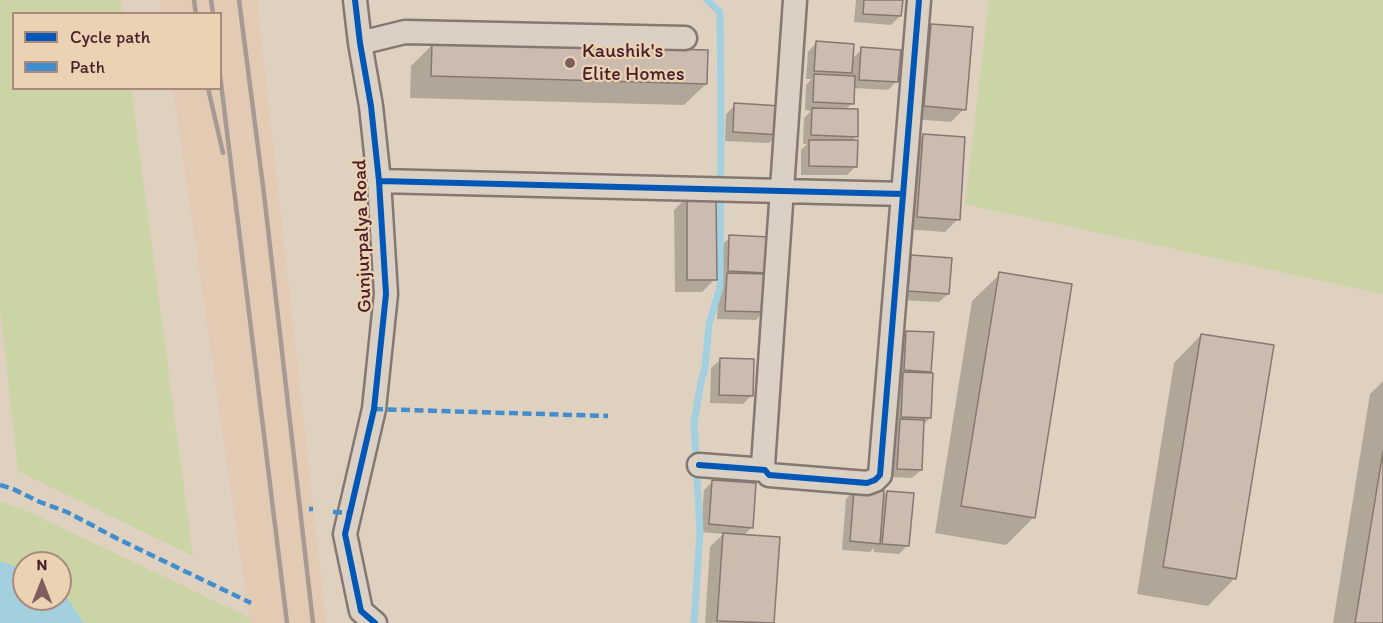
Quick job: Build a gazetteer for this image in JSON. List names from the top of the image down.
{
  "streets": {
    "street": ["Gunjurpalya Road"]
  },
  "places": ["Kaushik's Elite Homes"],
  "legend": ["Cycle path", "Path"],
  "north": "top"
}
